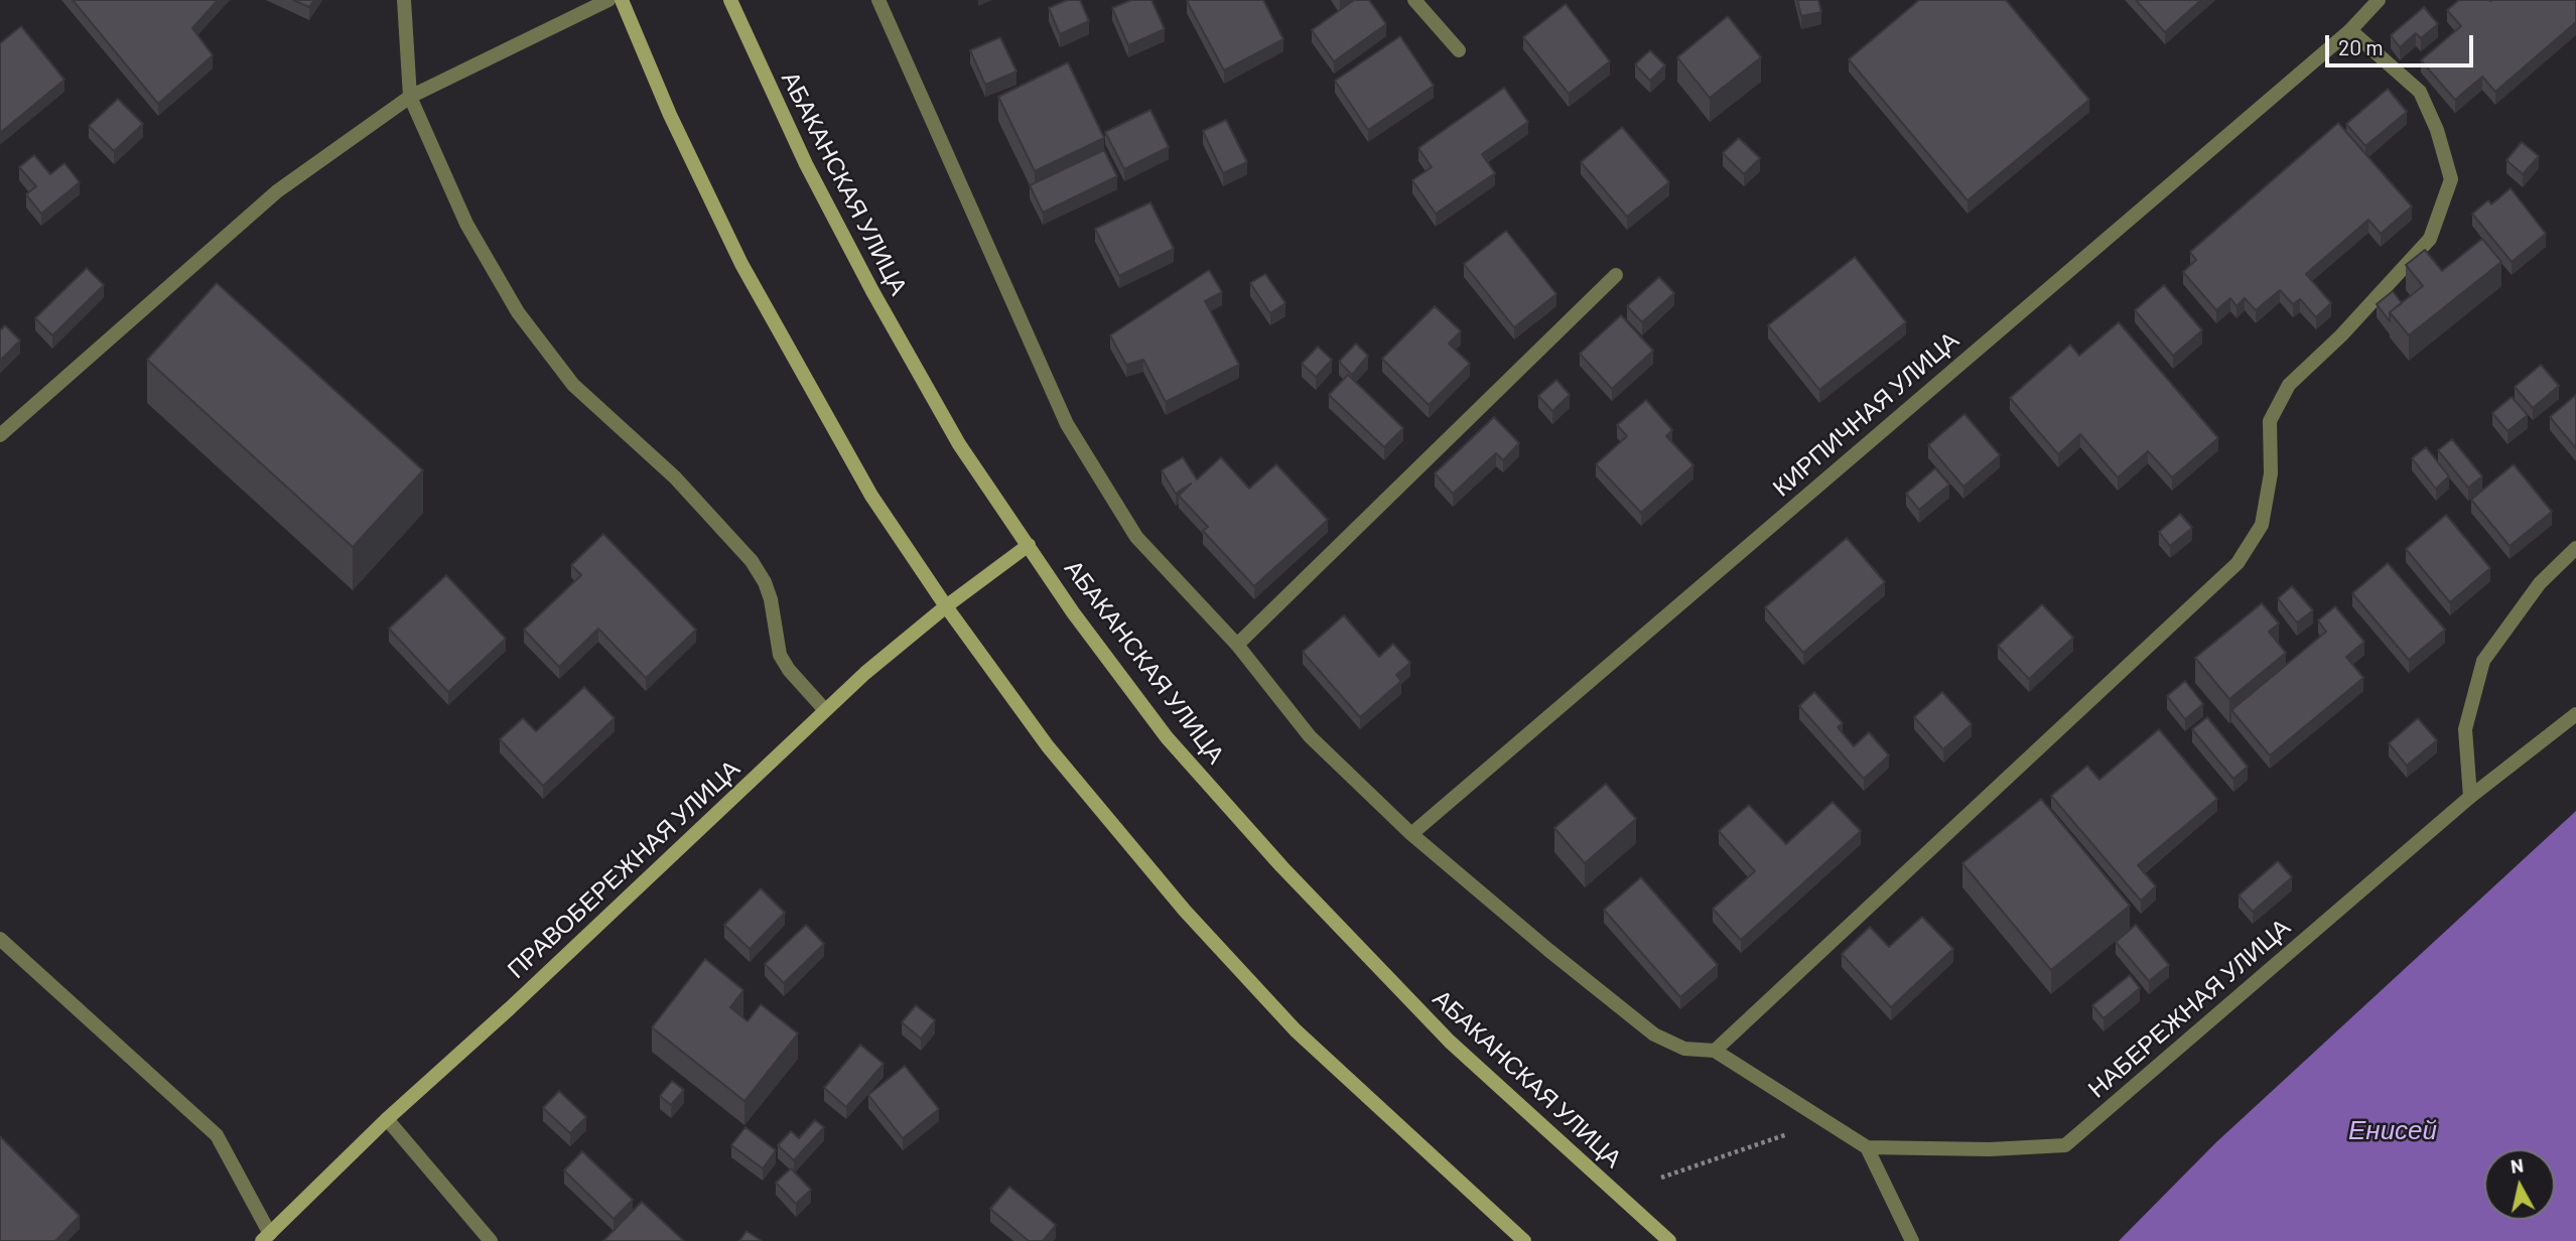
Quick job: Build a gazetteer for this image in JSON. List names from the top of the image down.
{
  "streets": {
    "main road": ["АБАКАНСКАЯ УЛИЦА", "ПРАВОБЕРЕЖНАЯ УЛИЦА"],
    "street": ["КИРПИЧНАЯ УЛИЦА", "НАБЕРЕЖНАЯ УЛИЦА"]
  },
  "crossings": [
    ["АБАКАНСКАЯ УЛИЦА", "ПРАВОБЕРЕЖНАЯ УЛИЦА"]
  ],
  "water": ["Енисей"],
  "scale_bar": "20 m",
  "north": "top"
}
